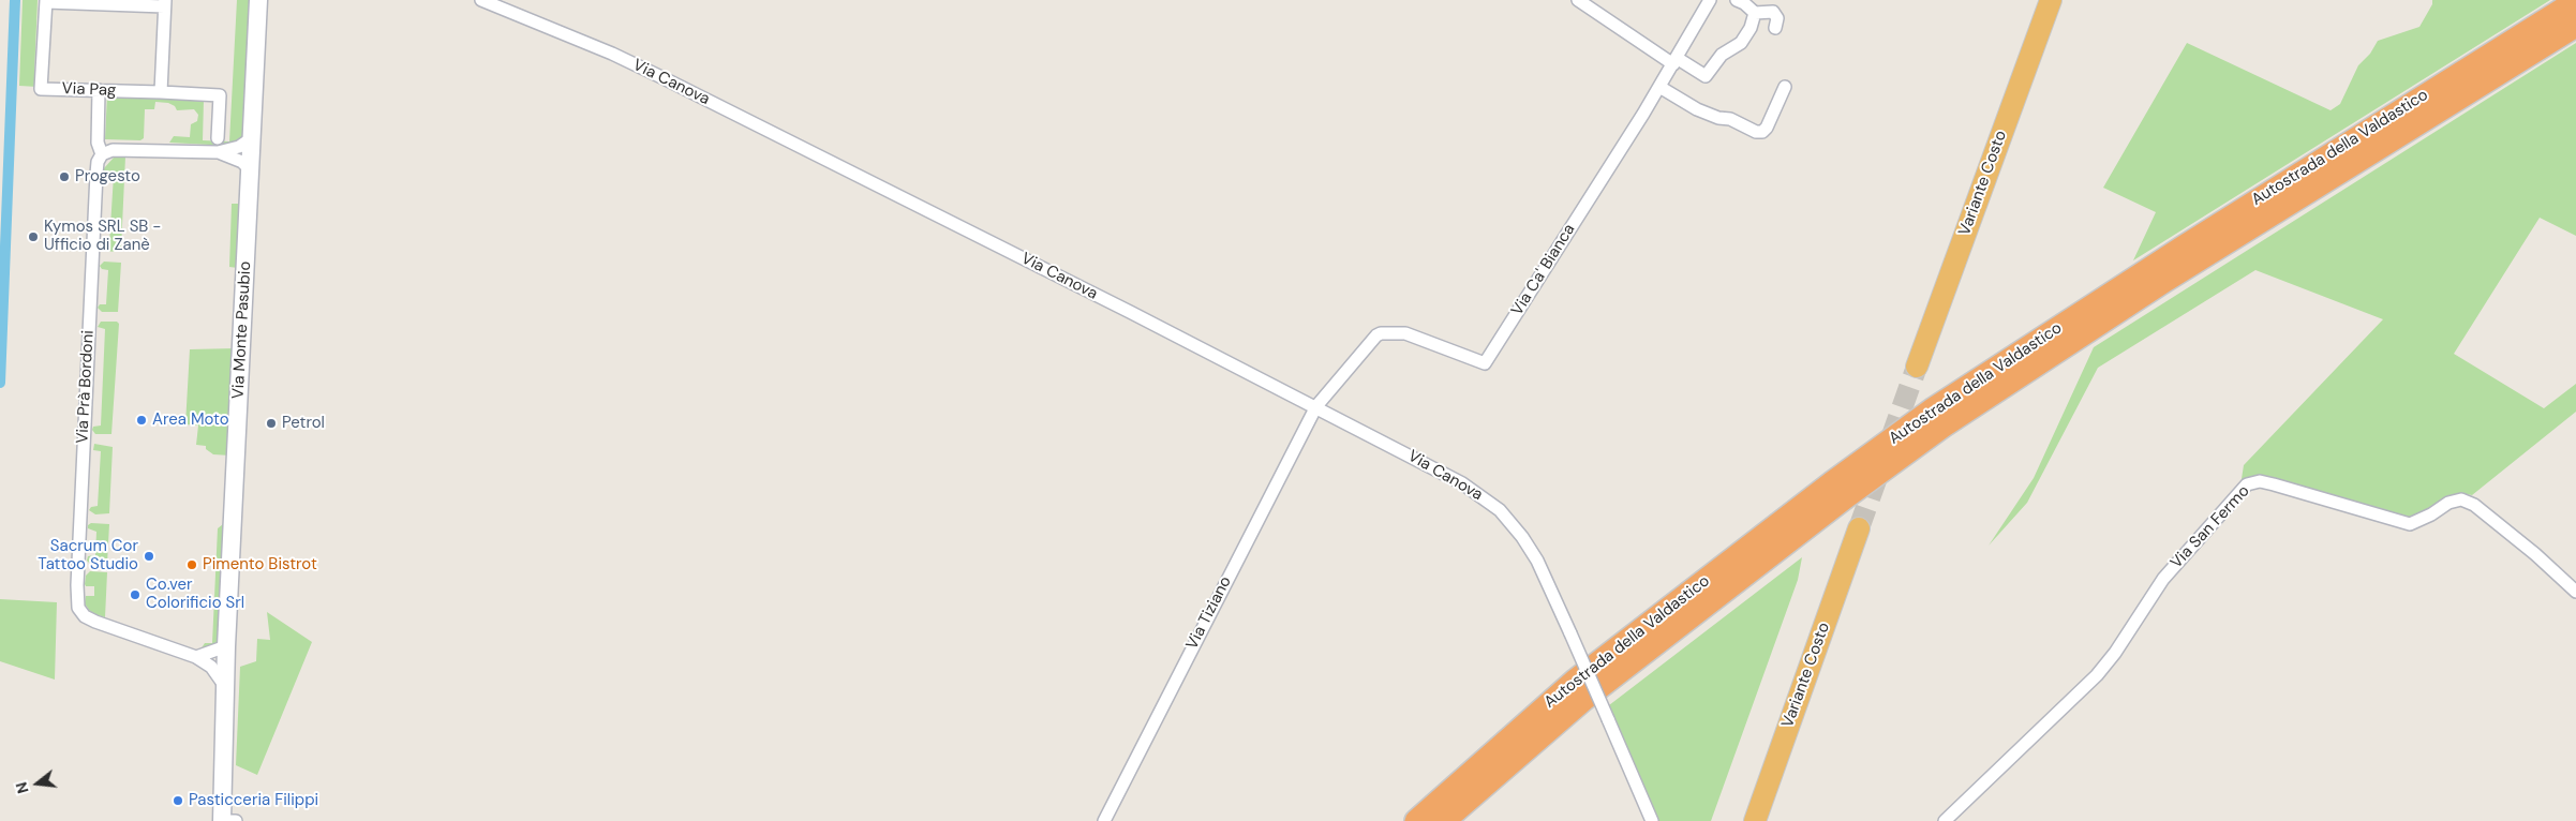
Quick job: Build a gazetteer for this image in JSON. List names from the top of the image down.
{
  "streets": {
    "highway": ["Autostrada della Valdastico", "Variante Costo"],
    "main road": ["Via Monte Pasubio"],
    "street": [
      "Via Canova",
      "Via Pag",
      "Via Ca' Bianca",
      "Via Prà Bordoni",
      "Via San Fermo",
      "Via Tiziano"
    ]
  },
  "crossings": [
    ["Via Canova", "Via Ca' Bianca"],
    ["Via Canova", "Via Tiziano"],
    ["Via Ca' Bianca", "Via Tiziano"],
    ["Via Monte Pasubio", "Via Prà Bordoni"]
  ],
  "places": [
    "Progesto",
    "Kymos SRL SB - Ufficio di Zanè",
    "Area Moto",
    "Petrol",
    "Sacrum Cor Tattoo Studio",
    "Pimento Bistrot",
    "Co.ver Colorificio Srl",
    "Pasticceria Filippi"
  ],
  "north": "left"
}
